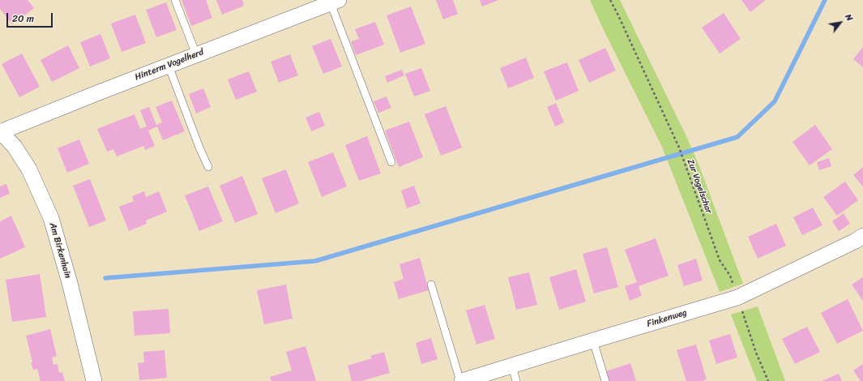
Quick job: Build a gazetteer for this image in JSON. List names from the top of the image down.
{
  "streets": {
    "street": ["Hinterm Vogelherd", "Am Birkenhain", "Finkenweg"],
    "path": ["Zur Vogelschar"]
  },
  "crossings": [
    ["Hinterm Vogelherd", "Am Birkenhain"],
    ["Zur Vogelschar", "Finkenweg"]
  ],
  "scale_bar": "20 m",
  "north": "top right"
}
